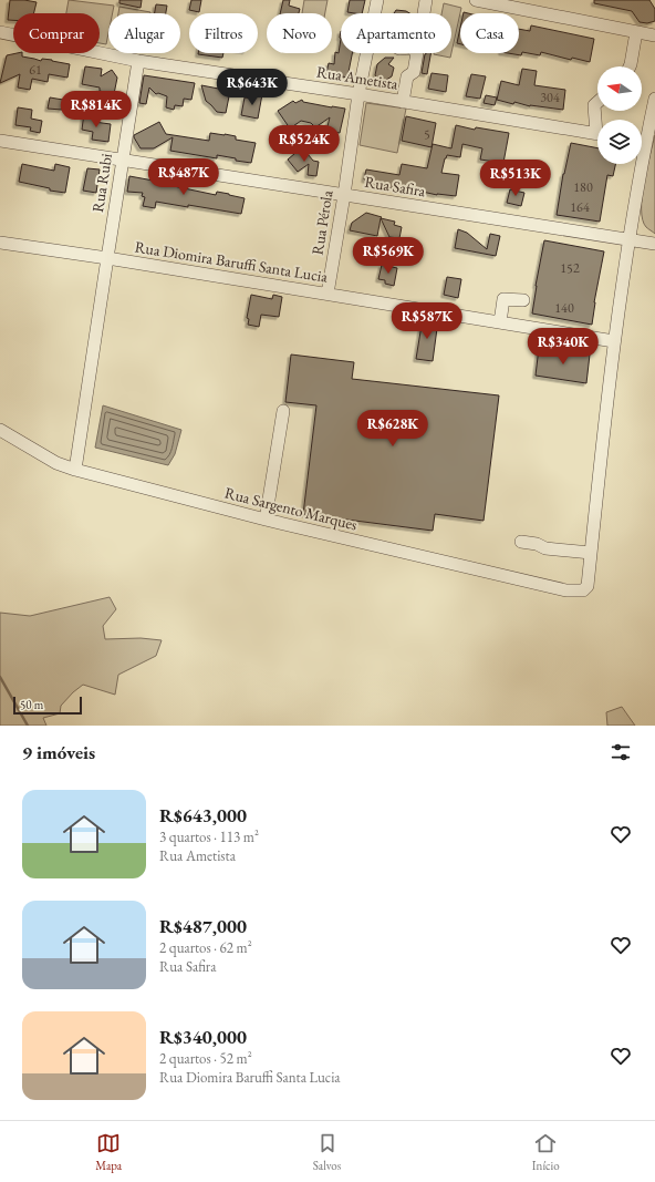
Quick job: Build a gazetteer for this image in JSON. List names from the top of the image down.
{
  "streets": {
    "street": [
      "Rua Ametista",
      "Rua Rubi",
      "Rua Safira",
      "Rua Pérola",
      "Rua Diomira Baruffi Santa Lucia",
      "Rua Sargento Marques"
    ]
  },
  "crossings": [
    ["Rua Ametista", "Rua Rubi"],
    ["Rua Ametista", "Rua Pérola"],
    ["Rua Rubi", "Rua Safira"],
    ["Rua Rubi", "Rua Diomira Baruffi Santa Lucia"],
    ["Rua Rubi", "Rua Sargento Marques"],
    ["Rua Safira", "Rua Pérola"],
    ["Rua Pérola", "Rua Diomira Baruffi Santa Lucia"]
  ],
  "house_numbers": [
    "61",
    "304",
    "5",
    "180",
    "164",
    "152",
    "140"
  ],
  "scale_bar": "50 m",
  "north": "left",
  "page": {
    "chip": [
      "Comprar",
      "Alugar",
      "Filtros",
      "Novo",
      "Apartamento",
      "Casa"
    ],
    "price": [
      "R$643K",
      "R$814K",
      "R$524K",
      "R$487K",
      "R$513K",
      "R$569K",
      "R$587K",
      "R$340K",
      "R$628K"
    ],
    "scale": "50 m",
    "heading": "9 imóveis",
    "list": [
      {
        "name": "R$643,000",
        "note": "3 quartos · 113 m² · Rua Ametista"
      },
      {
        "name": "R$487,000",
        "note": "2 quartos · 62 m² · Rua Safira"
      },
      {
        "name": "R$340,000",
        "note": "2 quartos · 52 m² · Rua Diomira Baruffi Santa Lucia"
      }
    ],
    "tabs": ["Mapa", "Salvos", "Início"]
  }
}
